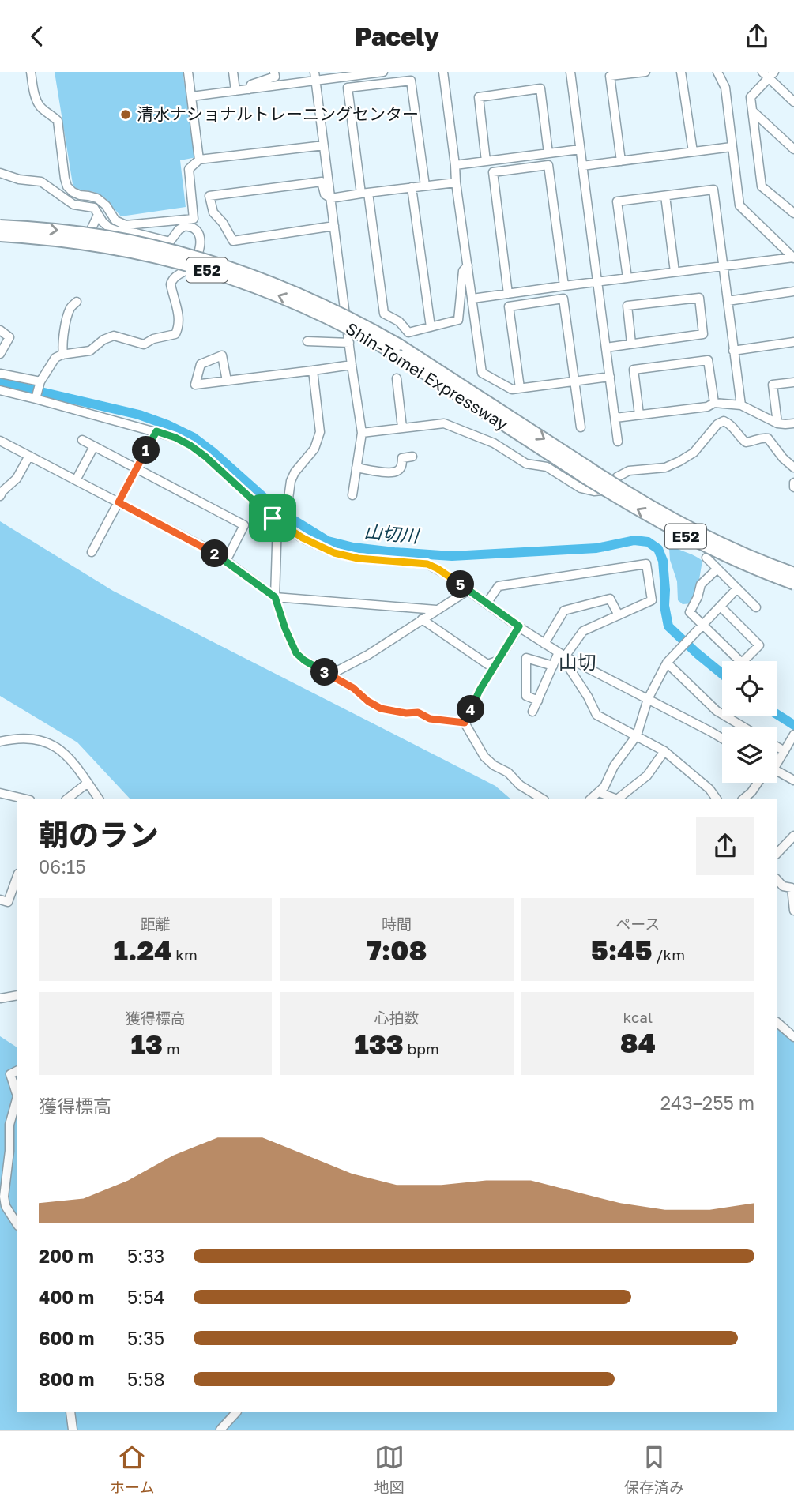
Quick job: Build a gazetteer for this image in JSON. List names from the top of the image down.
{
  "streets": {
    "highway": ["E52", "Shin-Tomei Expressway"]
  },
  "districts": ["山切"],
  "water": ["山切川"],
  "places": ["清水ナショナルトレーニングセンター"],
  "page": {
    "header": "Pacely",
    "pins": [
      "1",
      "2",
      "5",
      "3",
      "4"
    ],
    "heading": ["朝のラン", "06:15"],
    "stats": [
      ["距離", "1.24 km"],
      ["時間", "7:08"],
      ["ペース", "5:45 /km"],
      ["獲得標高", "13 m"],
      ["心拍数", "133 bpm"],
      ["kcal", "84"]
    ],
    "chart": ["獲得標高", "243–255 m"],
    "list": [
      {
        "name": "200 m",
        "note": "5:33"
      },
      {
        "name": "400 m",
        "note": "5:54"
      },
      {
        "name": "600 m",
        "note": "5:35"
      },
      {
        "name": "800 m",
        "note": "5:58"
      }
    ],
    "tabs": ["ホーム", "地図", "保存済み"]
  }
}
